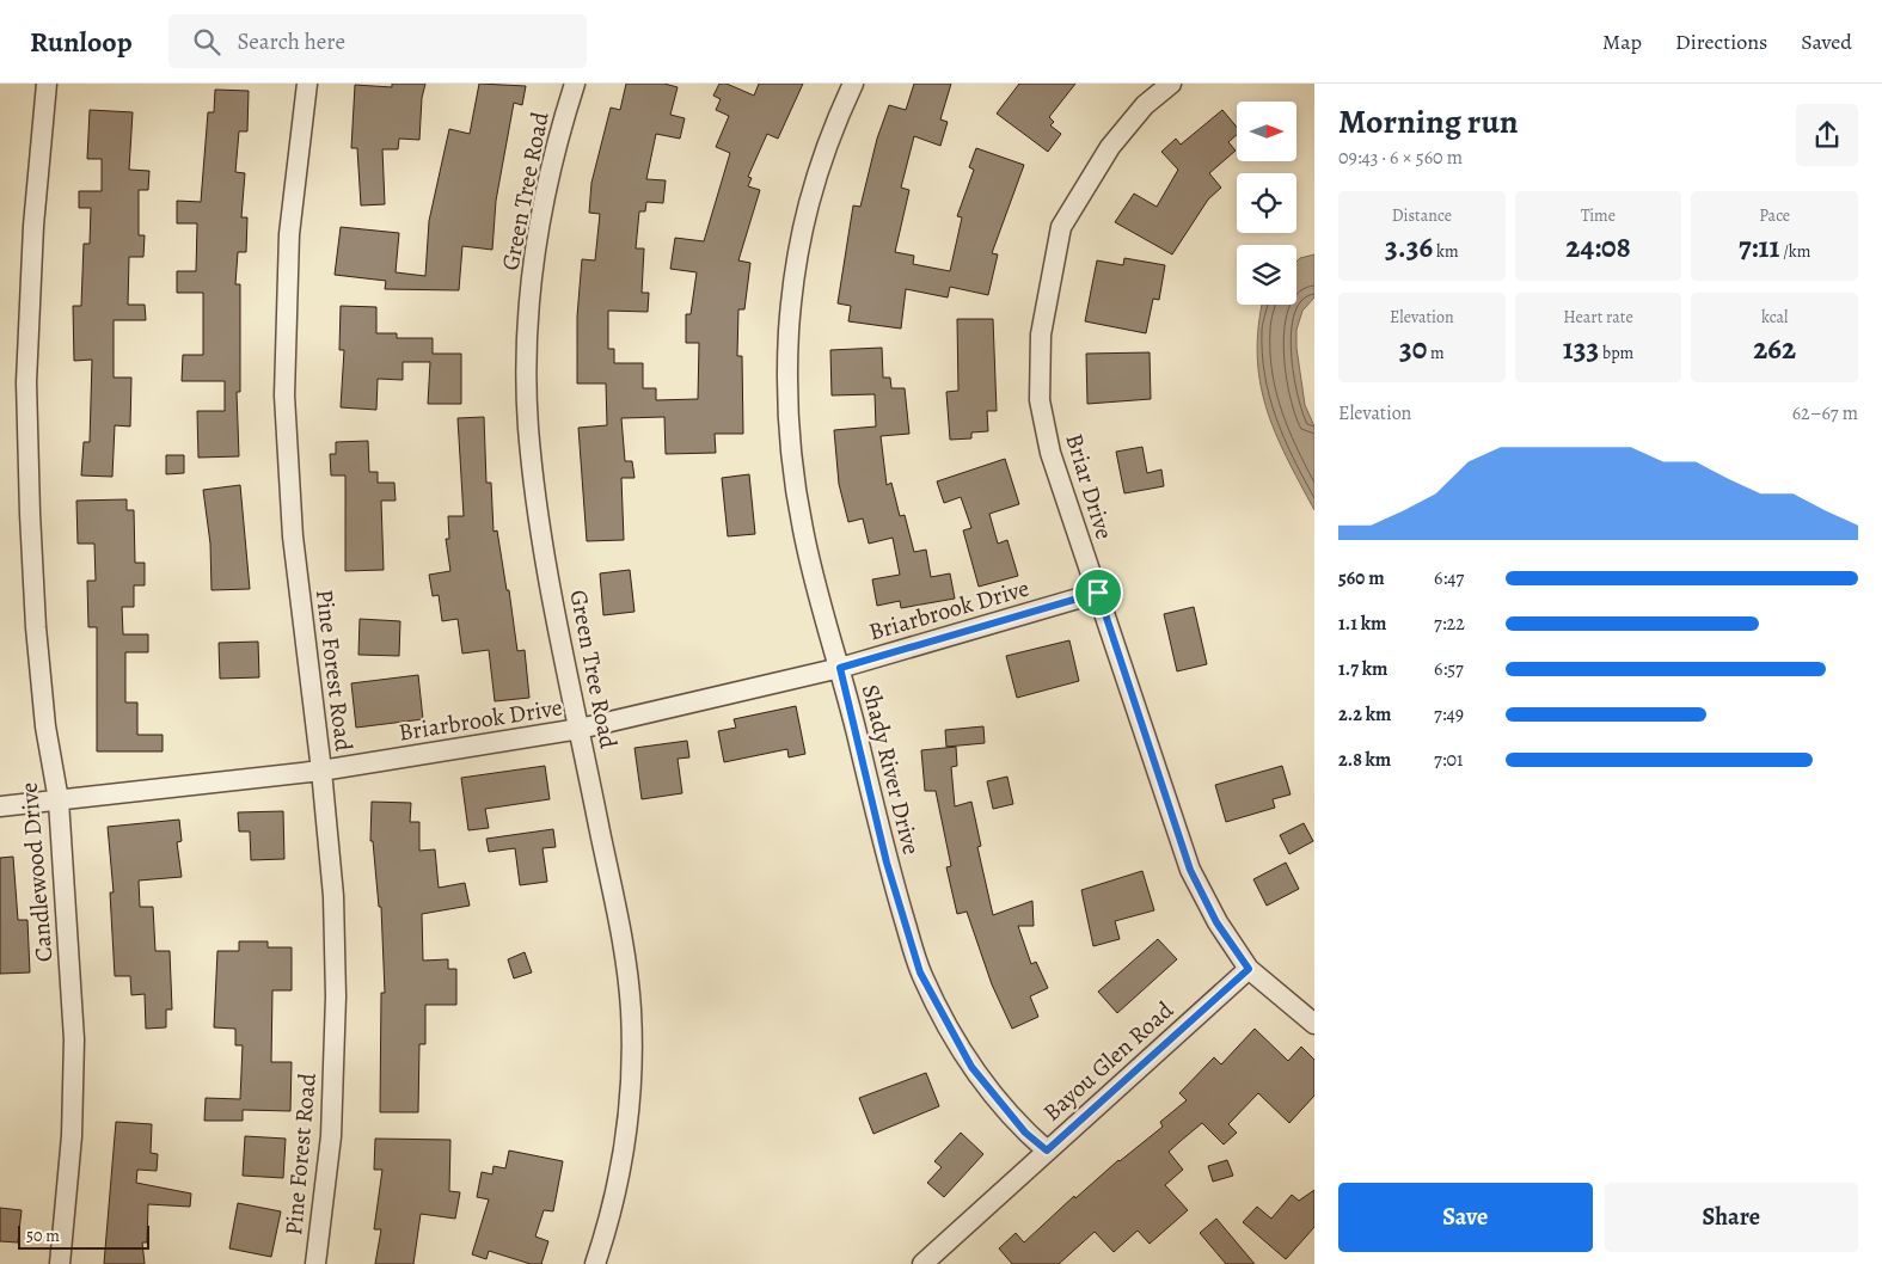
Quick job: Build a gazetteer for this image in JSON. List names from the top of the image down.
{
  "streets": {
    "street": [
      "Green Tree Road",
      "Briar Drive",
      "Briarbrook Drive",
      "Pine Forest Road",
      "Shady River Drive",
      "Candlewood Drive",
      "Bayou Glen Road"
    ]
  },
  "crossings": [
    ["Green Tree Road", "Briarbrook Drive"],
    ["Briar Drive", "Briarbrook Drive"],
    ["Briar Drive", "Bayou Glen Road"],
    ["Briarbrook Drive", "Pine Forest Road"],
    ["Briarbrook Drive", "Shady River Drive"],
    ["Briarbrook Drive", "Candlewood Drive"],
    ["Shady River Drive", "Bayou Glen Road"]
  ],
  "scale_bar": "50 m",
  "north": "right",
  "page": {
    "header": "Runloop",
    "search": "Search here",
    "nav": ["Map", "Directions", "Saved"],
    "heading": ["Morning run", "09:43 · 6 × 560 m"],
    "stats": [
      ["Distance", "3.36 km"],
      ["Time", "24:08"],
      ["Pace", "7:11 /km"],
      ["Elevation", "30 m"],
      ["Heart rate", "133 bpm"],
      ["kcal", "262"]
    ],
    "chart": ["Elevation", "62–67 m"],
    "list": [
      {
        "name": "560 m",
        "note": "6:47"
      },
      {
        "name": "1.1 km",
        "note": "7:22"
      },
      {
        "name": "1.7 km",
        "note": "6:57"
      },
      {
        "name": "2.2 km",
        "note": "7:49"
      },
      {
        "name": "2.8 km",
        "note": "7:01"
      }
    ],
    "buttons": ["Save", "Share"],
    "scale": "50 m"
  }
}
